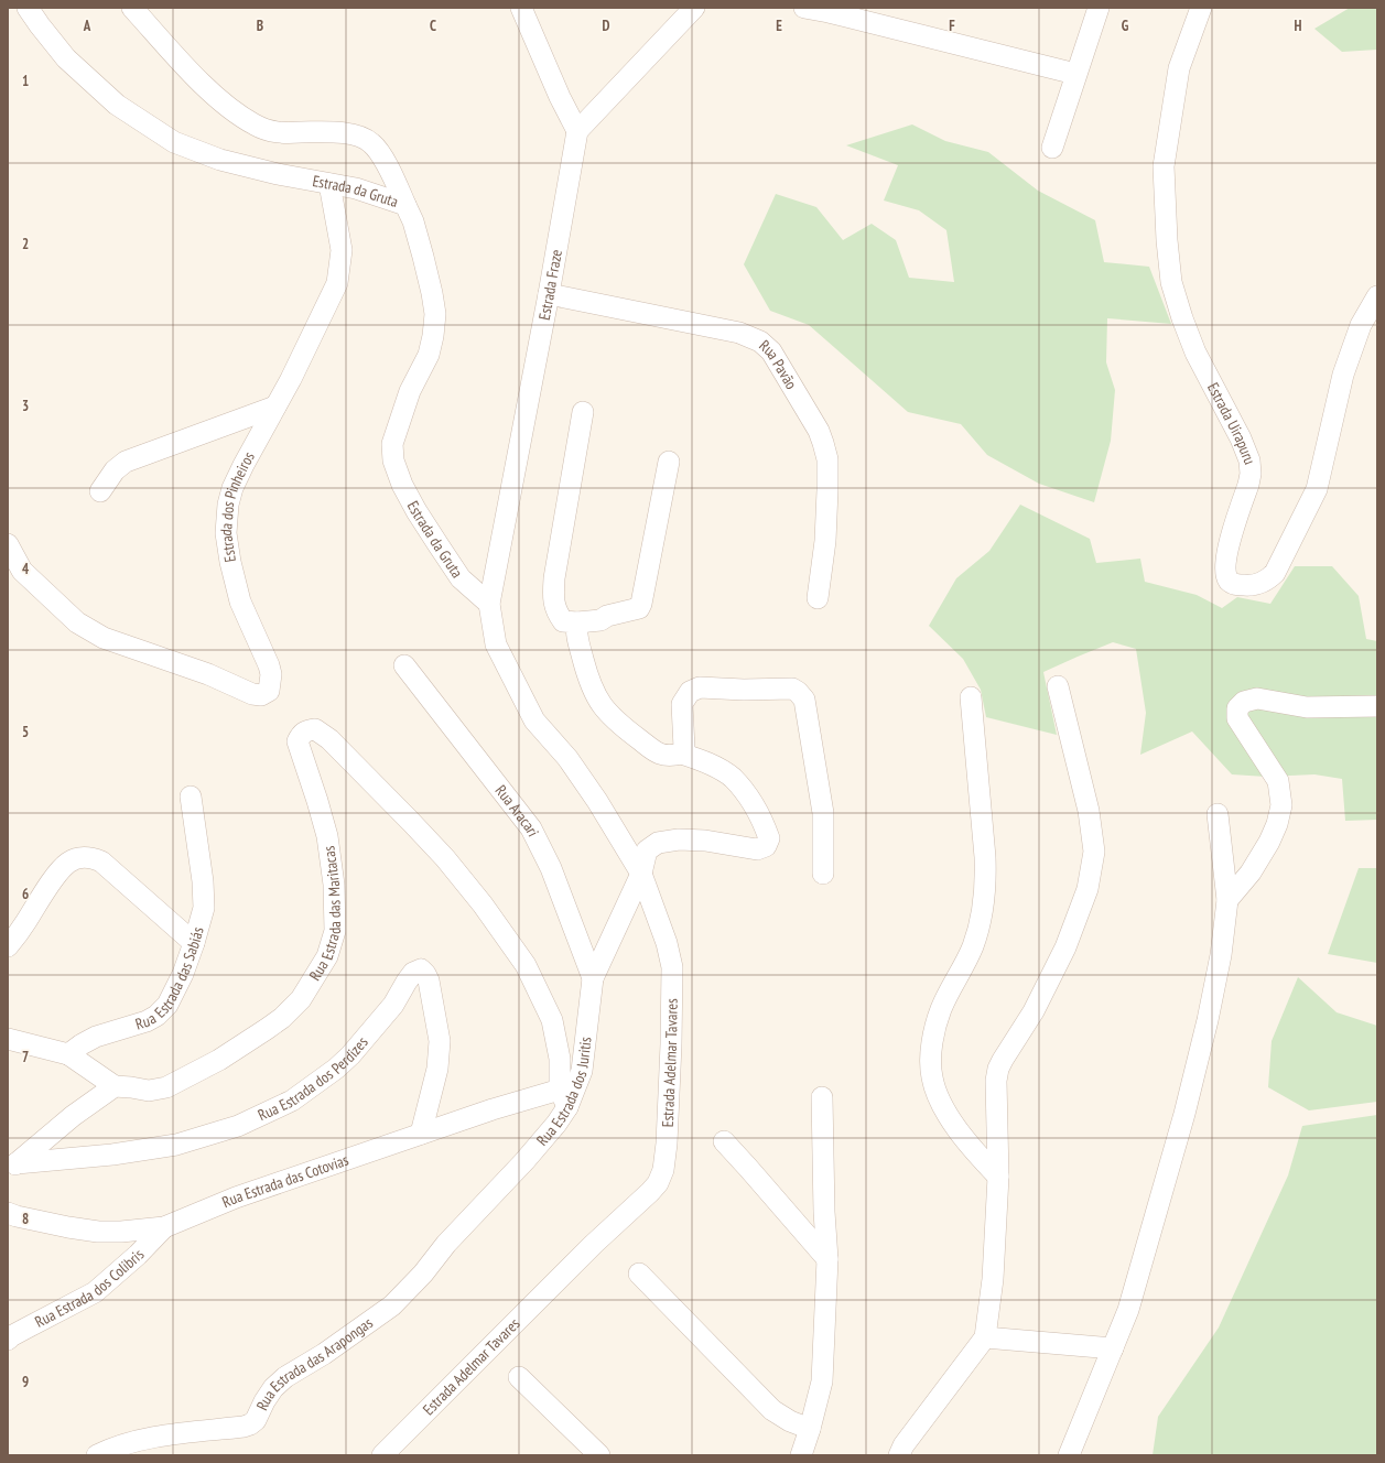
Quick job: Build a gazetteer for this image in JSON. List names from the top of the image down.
{
  "streets": {
    "street": [
      "Estrada da Gruta",
      "Estrada Fraze",
      "Rua Pavão",
      "Estrada Uirapuru",
      "Estrada dos Pinheiros",
      "Rua Aracari",
      "Rua Estrada das Maritacas",
      "Rua Estrada das Sabiás",
      "Estrada Adelmar Tavares",
      "Rua Estrada dos Perdizes",
      "Rua Estrada dos Juritis",
      "Rua Estrada das Cotovias",
      "Rua Estrada dos Colibris",
      "Rua Estrada das Arapongas"
    ]
  },
  "crossings": [
    ["Estrada da Gruta", "Estrada Fraze"],
    ["Estrada da Gruta", "Estrada dos Pinheiros"],
    ["Estrada da Gruta", "Estrada Adelmar Tavares"],
    ["Estrada Fraze", "Rua Pavão"],
    ["Estrada Fraze", "Estrada Adelmar Tavares"],
    ["Rua Aracari", "Rua Estrada dos Juritis"],
    ["Rua Estrada das Maritacas", "Rua Estrada dos Juritis"],
    ["Rua Estrada das Maritacas", "Rua Estrada das Cotovias"],
    ["Estrada Adelmar Tavares", "Rua Estrada dos Juritis"],
    ["Rua Estrada dos Perdizes", "Rua Estrada das Cotovias"],
    ["Rua Estrada dos Juritis", "Rua Estrada das Cotovias"],
    ["Rua Estrada dos Juritis", "Rua Estrada das Arapongas"],
    ["Rua Estrada das Cotovias", "Rua Estrada dos Colibris"]
  ],
  "grid": {
    "columns": [
      "A",
      "B",
      "C",
      "D",
      "E",
      "F",
      "G",
      "H"
    ],
    "rows": [
      "1",
      "2",
      "3",
      "4",
      "5",
      "6",
      "7",
      "8",
      "9"
    ]
  }
}
